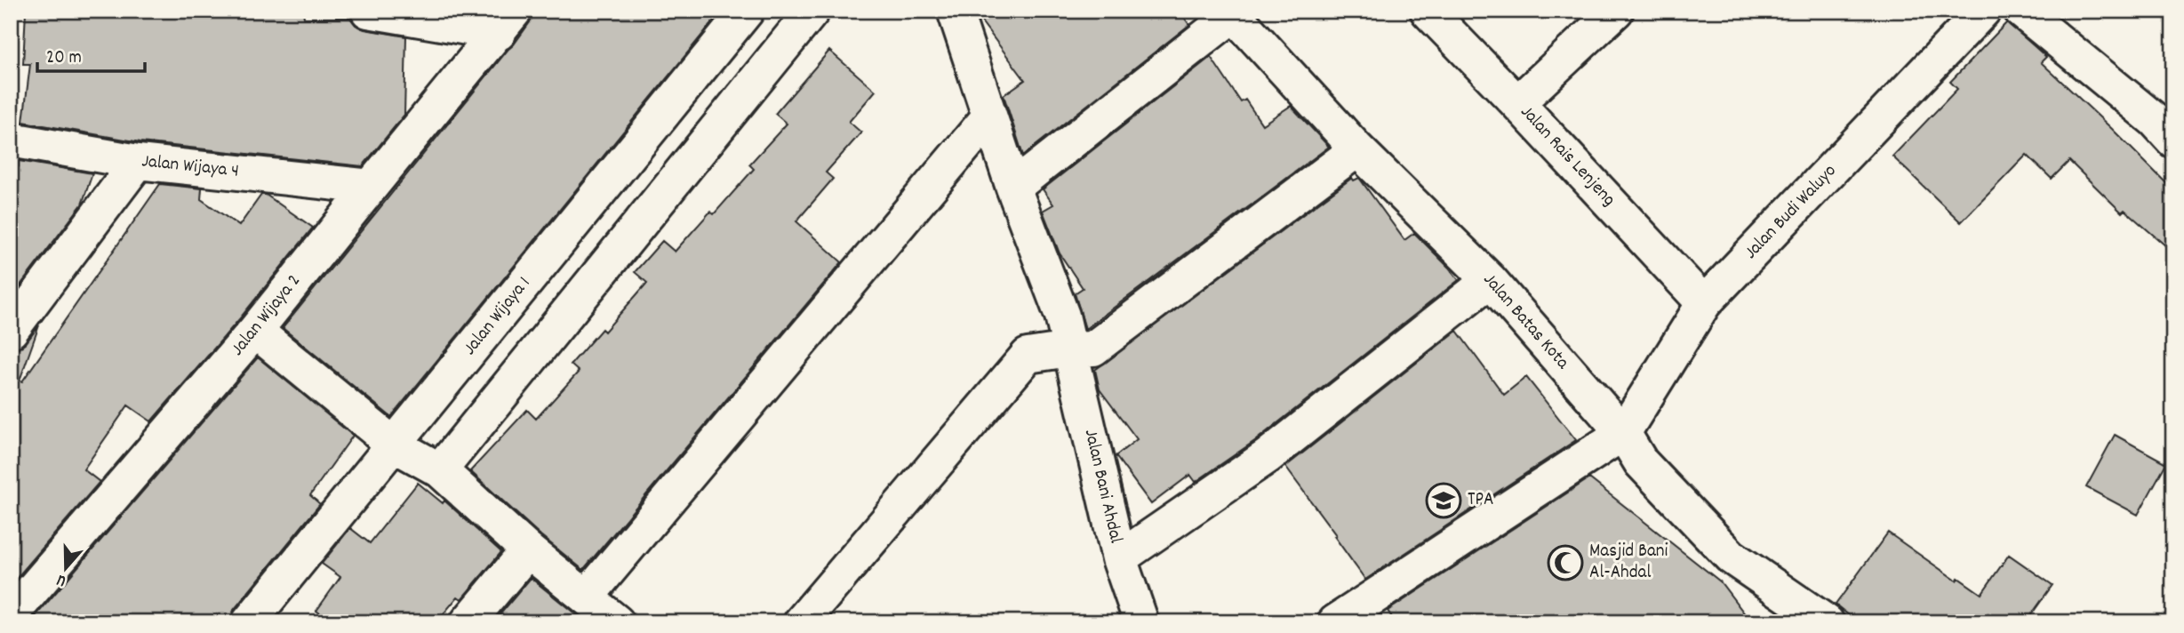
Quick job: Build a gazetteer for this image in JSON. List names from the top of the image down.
{
  "streets": {
    "street": [
      "Jalan Rais Lenjeng",
      "Jalan Wijaya 4",
      "Jalan Budi Waluyo",
      "Jalan Wijaya 2",
      "Jalan Wijaya 1",
      "Jalan Batas Kota",
      "Jalan Bani Ahdal"
    ]
  },
  "crossings": [
    ["Jalan Rais Lenjeng", "Jalan Budi Waluyo"],
    ["Jalan Wijaya 4", "Jalan Wijaya 2"],
    ["Jalan Budi Waluyo", "Jalan Batas Kota"]
  ],
  "places": {
    "school or university": ["TPA"],
    "mosque": ["Masjid Bani Al-Ahdal"]
  },
  "scale_bar": "20 m",
  "north": "bottom"
}
